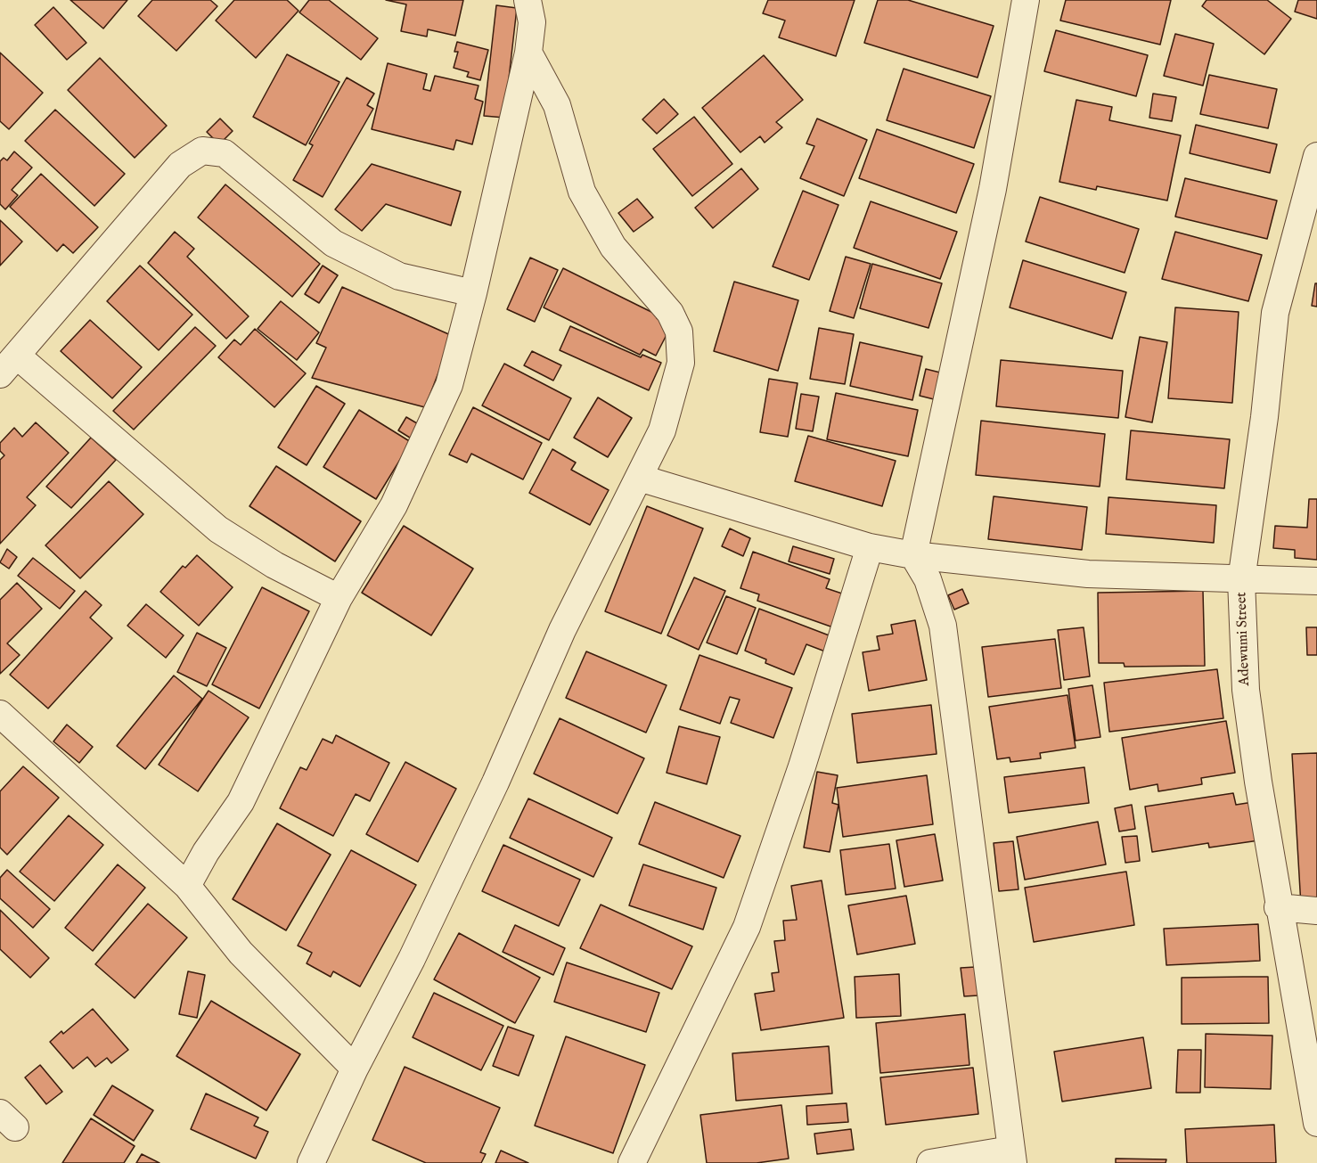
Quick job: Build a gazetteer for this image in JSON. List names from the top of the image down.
{
  "streets": {
    "street": ["Adewumi Street"]
  }
}
